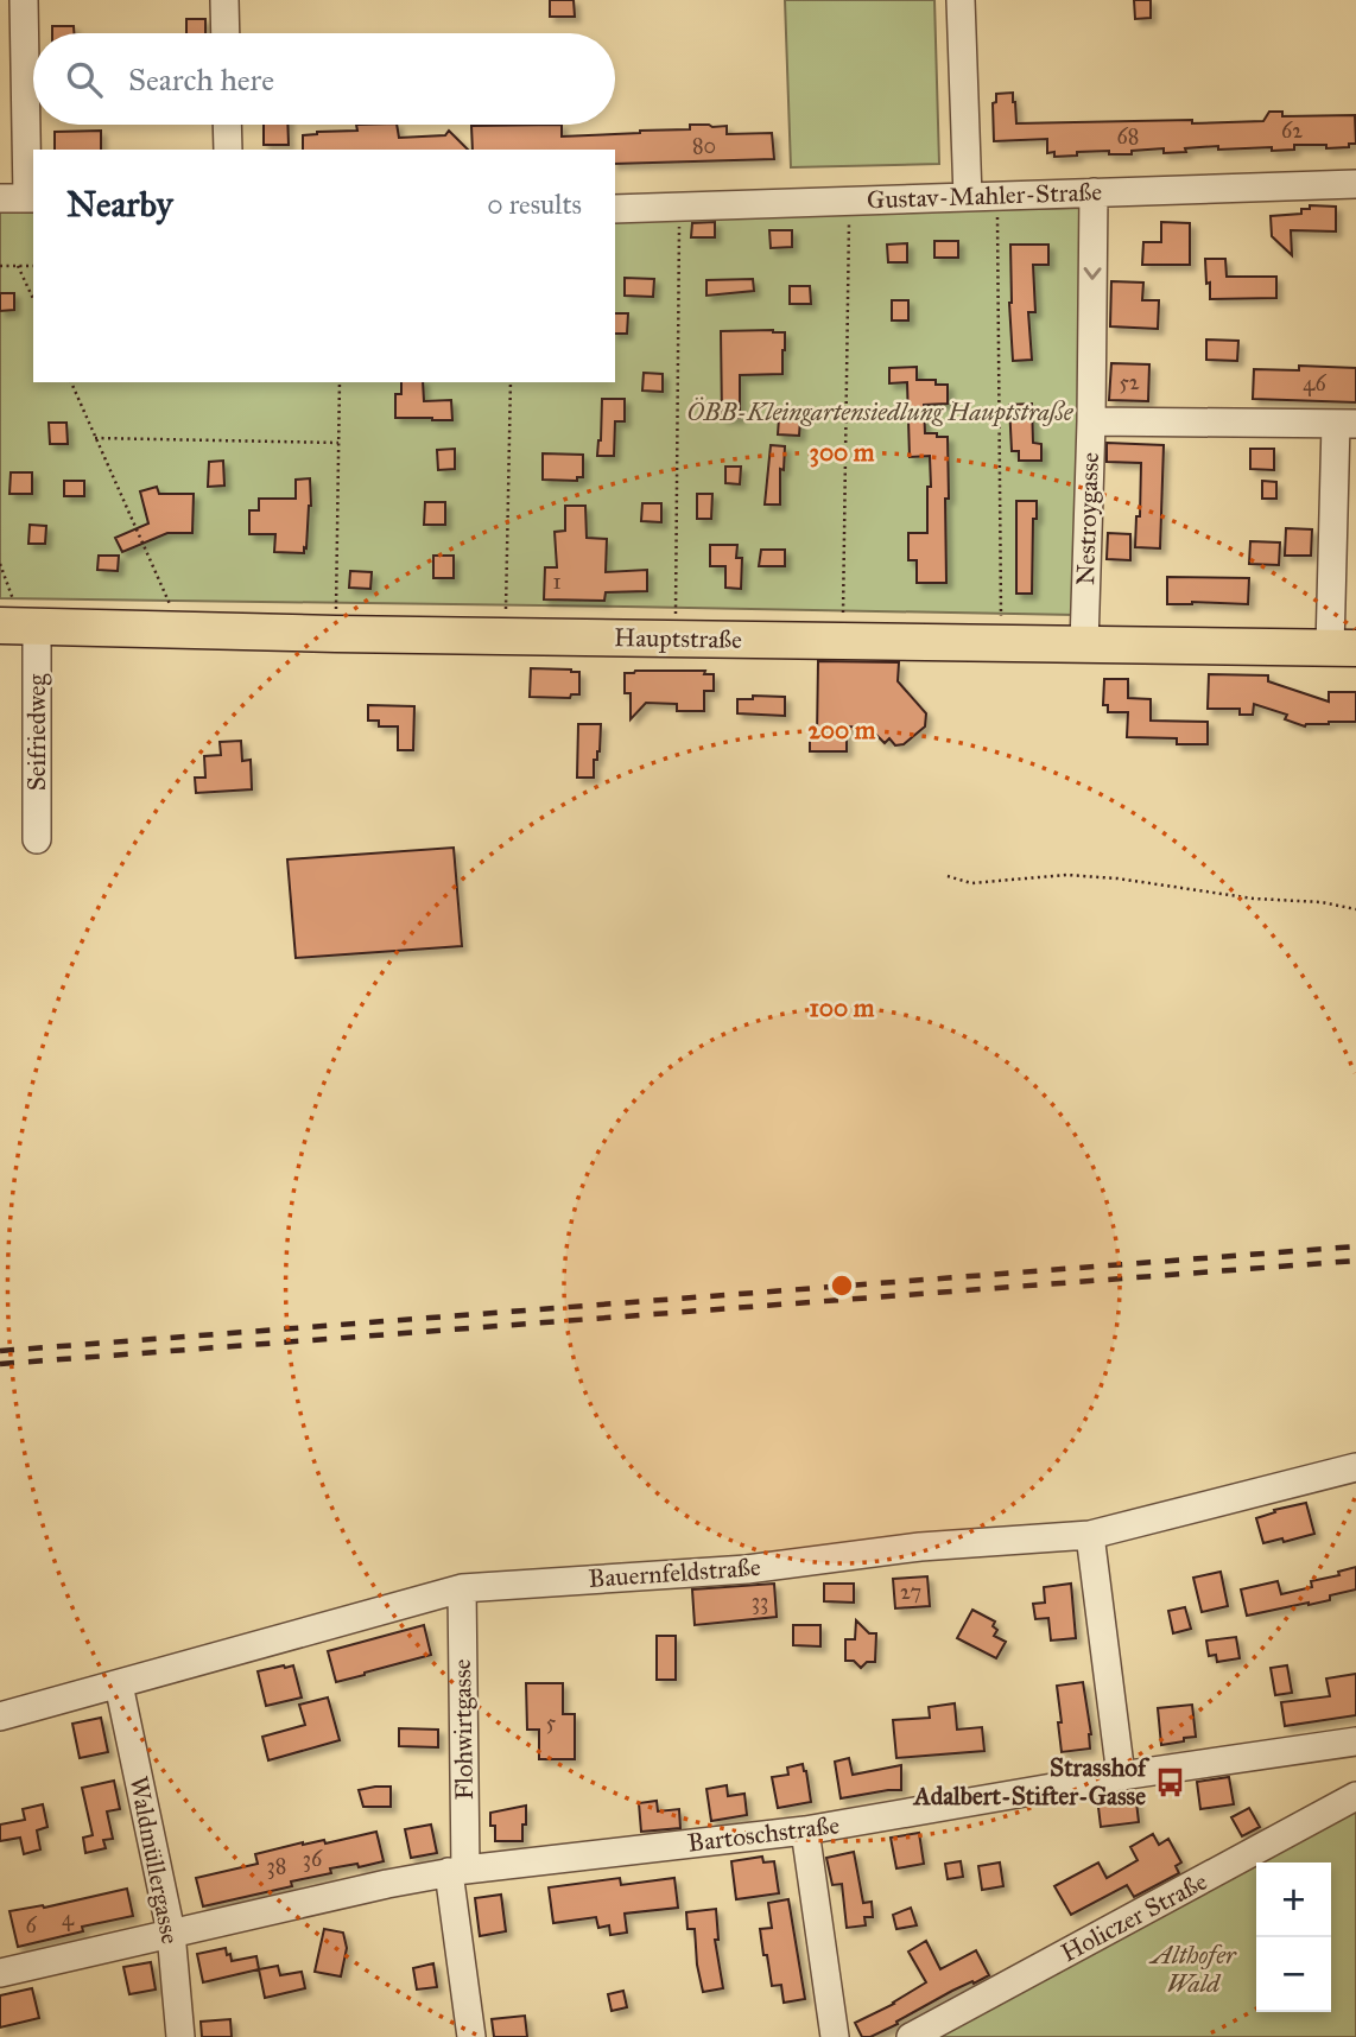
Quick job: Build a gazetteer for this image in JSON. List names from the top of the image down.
{
  "streets": {
    "main road": ["Hauptstraße"],
    "street": [
      "Gustav-Mahler-Straße",
      "Nestroygasse",
      "Seifriedweg",
      "Bauernfeldstraße",
      "Flohwirtgasse",
      "Bartoschstraße",
      "Waldmüllergasse",
      "Holiczer Straße"
    ]
  },
  "crossings": [
    ["Gustav-Mahler-Straße", "Nestroygasse"],
    ["Nestroygasse", "Hauptstraße"],
    ["Hauptstraße", "Seifriedweg"],
    ["Bauernfeldstraße", "Flohwirtgasse"],
    ["Bauernfeldstraße", "Waldmüllergasse"],
    ["Flohwirtgasse", "Bartoschstraße"],
    ["Bartoschstraße", "Waldmüllergasse"]
  ],
  "one_way": ["Nestroygasse"],
  "parks": ["ÖBB-Kleingartensiedlung Hauptstraße", "Althofer Wald"],
  "places": {
    "bus stop": ["Strasshof Adalbert-Stifter-Gasse"]
  },
  "house_numbers": [
    "62",
    "68",
    "80",
    "52",
    "46",
    "1",
    "27",
    "33",
    "5",
    "36",
    "38",
    "4",
    "6"
  ],
  "page": {
    "search": "Search here",
    "heading": ["Nearby", "0 results"],
    "map_buttons": ["+", "−"]
  },
  "rings": ["300 m", "200 m", "100 m"]
}
